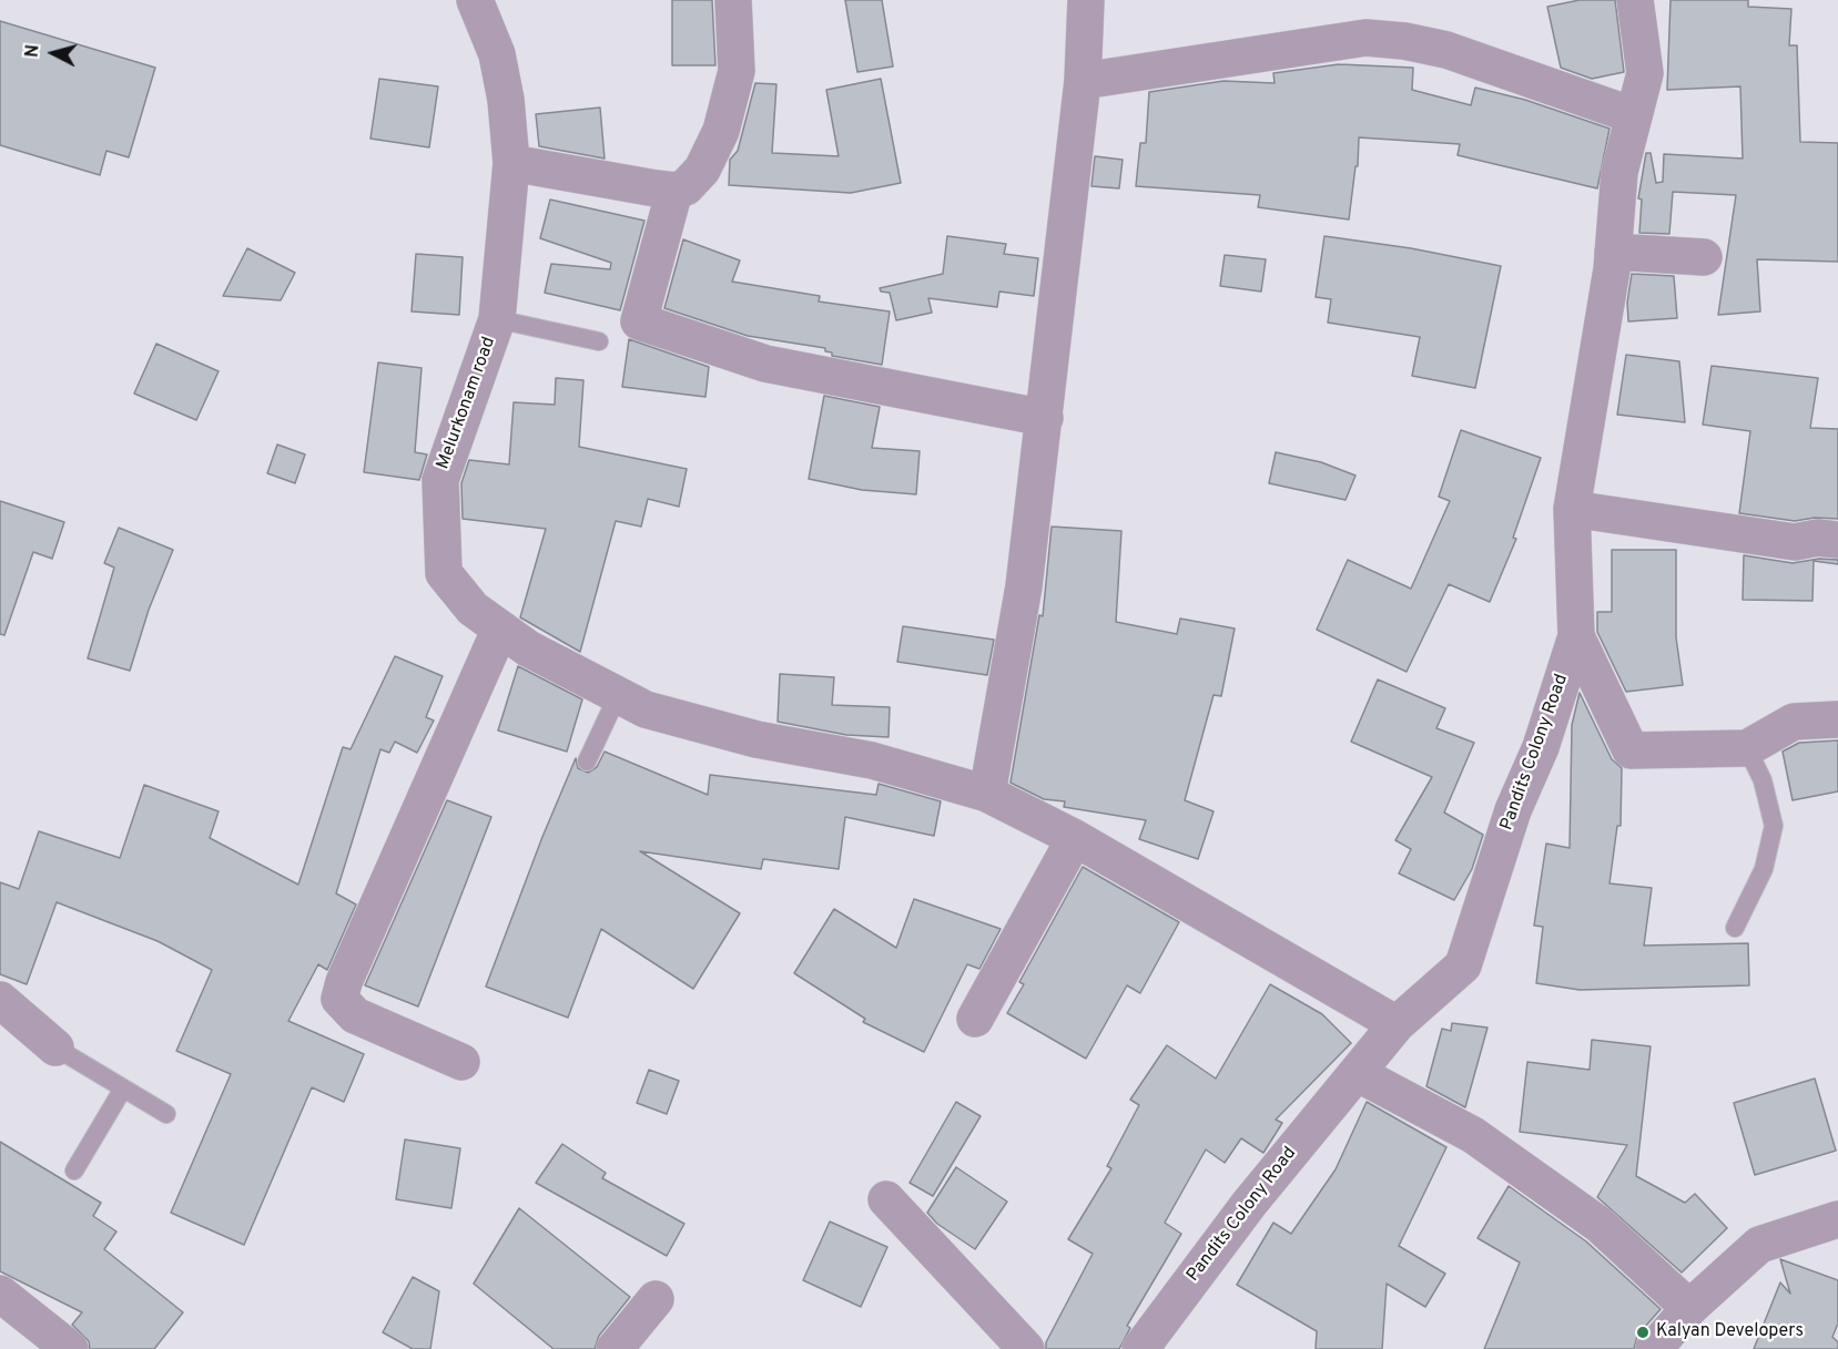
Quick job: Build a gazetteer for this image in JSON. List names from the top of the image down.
{
  "streets": {
    "street": ["Melurkonam road", "Pandits Colony Road"]
  },
  "crossings": [
    ["Melurkonam road", "Pandits Colony Road"]
  ],
  "places": ["Kalyan Developers"],
  "north": "left"
}
